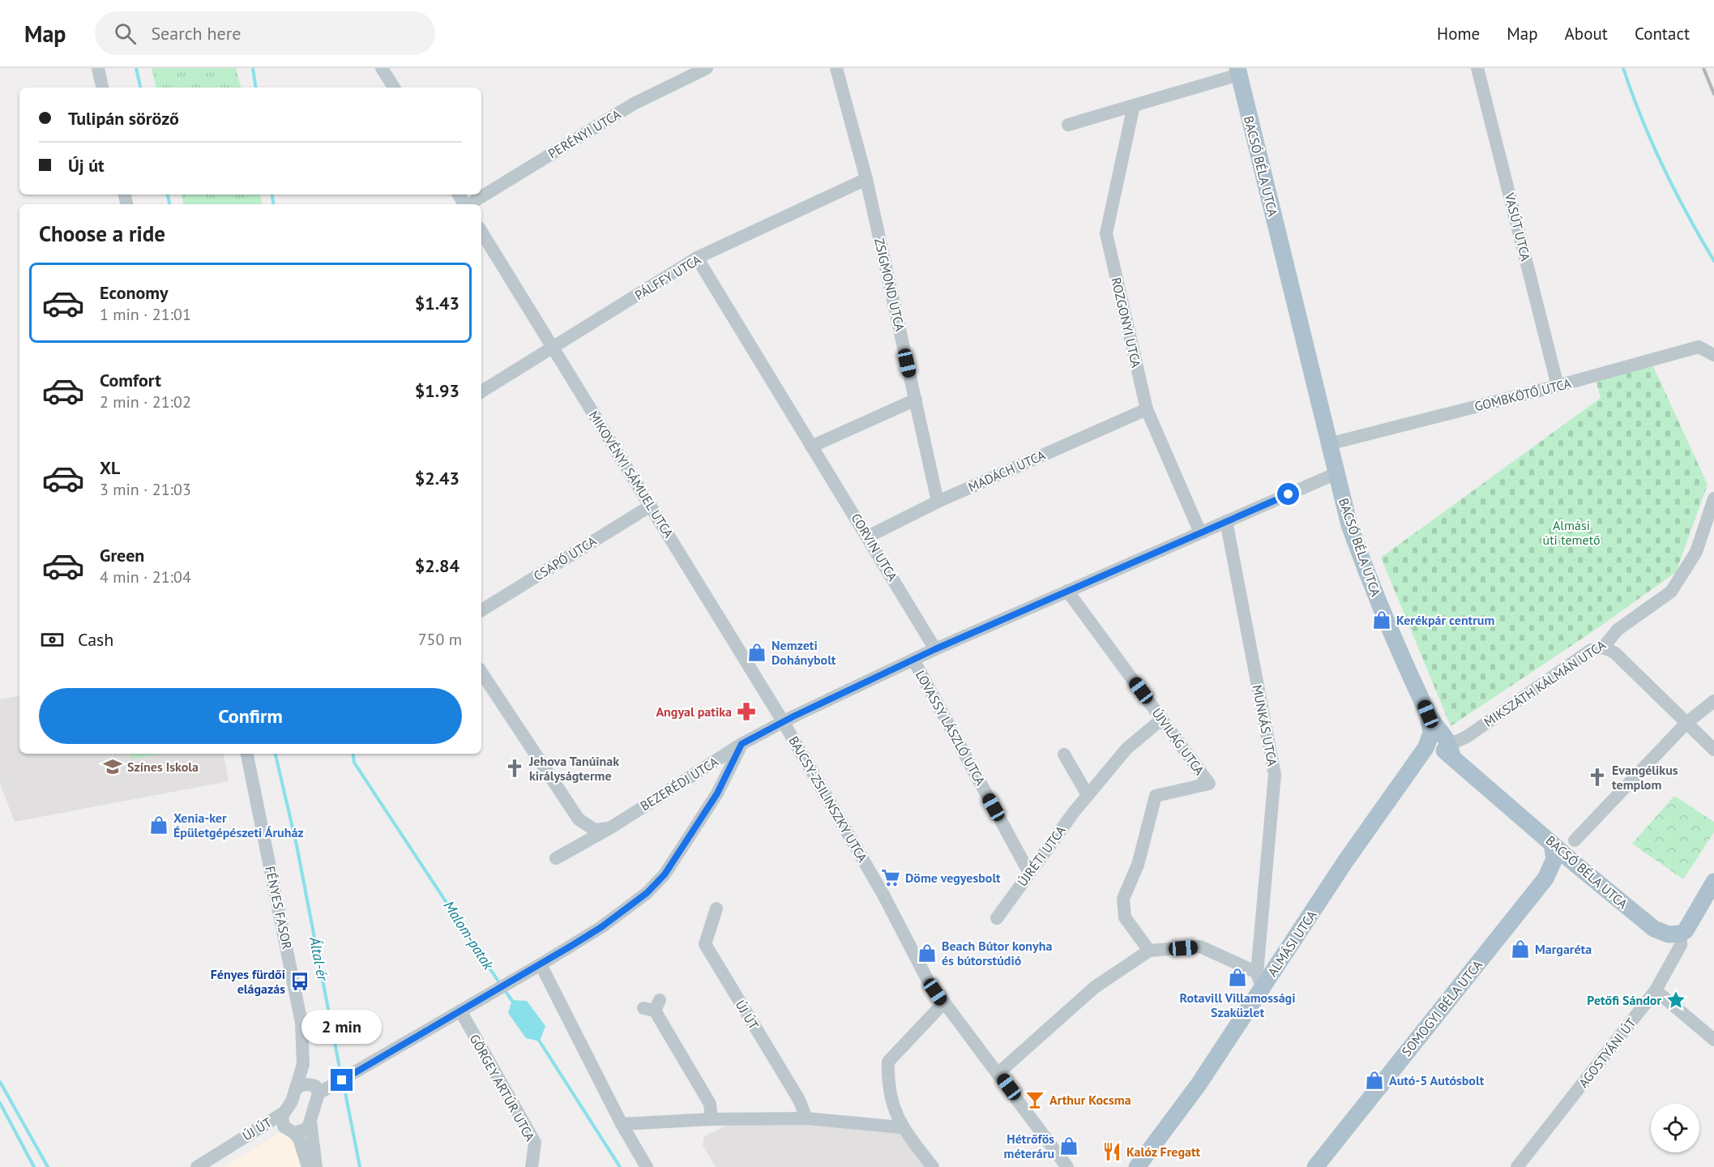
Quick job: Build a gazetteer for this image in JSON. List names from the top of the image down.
{
  "streets": {
    "main road": [
      "BACSÓ BÉLA UTCA",
      "ALMÁSI UTCA",
      "SOMOGYI BÉLA UTCA",
      "AGOSTYÁNI ÚT"
    ],
    "street": [
      "PERÉNYI UTCA",
      "VASÚT UTCA",
      "PÁLFFY UTCA",
      "ZSIGMOND UTCA",
      "ROZGONYI UTCA",
      "GOMBKÖTŐ UTCA",
      "MADÁCH UTCA",
      "MIKOVÉNYI SÁMUEL UTCA",
      "CORVIN UTCA",
      "CSAPÓ UTCA",
      "MIKSZÁTH KÁLMÁN UTCA",
      "MUNKÁS UTCA",
      "LOVASSY LÁSZLÓ UTCA",
      "ÚJVILÁG UTCA",
      "BEZERÉDJ UTCA",
      "BAJCSY-ZSILINSZKY UTCA",
      "ÚJRÉTI UTCA",
      "FÉNYES FASOR",
      "ÚJ ÚT",
      "GÖRGEY ARTÚR UTCA"
    ]
  },
  "crossings": [
    ["BACSÓ BÉLA UTCA", "GOMBKÖTŐ UTCA"],
    ["BACSÓ BÉLA UTCA", "MIKSZÁTH KÁLMÁN UTCA"],
    ["BACSÓ BÉLA UTCA", "BEZERÉDJ UTCA"],
    ["BACSÓ BÉLA UTCA", "ALMÁSI UTCA"],
    ["BACSÓ BÉLA UTCA", "SOMOGYI BÉLA UTCA"],
    ["BACSÓ BÉLA UTCA", "AGOSTYÁNI ÚT"],
    ["VASÚT UTCA", "GOMBKÖTŐ UTCA"],
    ["PÁLFFY UTCA", "ZSIGMOND UTCA"],
    ["PÁLFFY UTCA", "MIKOVÉNYI SÁMUEL UTCA"],
    ["PÁLFFY UTCA", "CORVIN UTCA"],
    ["ZSIGMOND UTCA", "MADÁCH UTCA"],
    ["ROZGONYI UTCA", "MADÁCH UTCA"],
    ["ROZGONYI UTCA", "BEZERÉDJ UTCA"],
    ["MADÁCH UTCA", "CORVIN UTCA"],
    ["MIKOVÉNYI SÁMUEL UTCA", "CSAPÓ UTCA"],
    ["MIKOVÉNYI SÁMUEL UTCA", "BEZERÉDJ UTCA"],
    ["MIKOVÉNYI SÁMUEL UTCA", "BAJCSY-ZSILINSZKY UTCA"],
    ["CORVIN UTCA", "BEZERÉDJ UTCA"],
    ["MUNKÁS UTCA", "BEZERÉDJ UTCA"],
    ["MUNKÁS UTCA", "ALMÁSI UTCA"],
    ["LOVASSY LÁSZLÓ UTCA", "BEZERÉDJ UTCA"],
    ["LOVASSY LÁSZLÓ UTCA", "ÚJRÉTI UTCA"],
    ["ÚJVILÁG UTCA", "BEZERÉDJ UTCA"],
    ["ÚJVILÁG UTCA", "ÚJRÉTI UTCA"],
    ["BEZERÉDJ UTCA", "BAJCSY-ZSILINSZKY UTCA"],
    ["FÉNYES FASOR", "ÚJ ÚT"]
  ],
  "water": ["Malom-patak", "Által-ér"],
  "parks": ["Almási úti temető"],
  "places": {
    "shop": [
      "Kerékpár centrum",
      "Nemzeti Dohánybolt",
      "Xenia-ker Épületgépészeti Áruház",
      "Margaréta",
      "Beach Bútor konyha és bútorstúdió",
      "Rotavill Villamossági Szaküzlet",
      "Autó-5 Autósbolt",
      "Hétrőfös méteráru"
    ],
    "pharmacy": ["Angyal patika"],
    "school or university": ["Színes Iskola"],
    "church": ["Jehova Tanúinak királyságterme", "Evangélikus templom"],
    "supermarket": ["Döme vegyesbolt"],
    "bus stop": ["Fényes fürdői elágazás"],
    "place": ["Petőfi Sándor"],
    "bar": ["Arthur Kocsma"],
    "restaurant": ["Kalóz Fregatt"]
  },
  "page": {
    "header": "Map",
    "search": "Search here",
    "nav": [
      "Home",
      "Map",
      "About",
      "Contact"
    ],
    "banner": ["Tulipán söröző", "Új út"],
    "heading": "Choose a ride",
    "list": [
      {
        "name": "Economy",
        "note": "1 min · 21:01",
        "value": "$1.43"
      },
      {
        "name": "Comfort",
        "note": "2 min · 21:02",
        "value": "$1.93"
      },
      {
        "name": "XL",
        "note": "3 min · 21:03",
        "value": "$2.43"
      },
      {
        "name": "Green",
        "note": "4 min · 21:04",
        "value": "$2.84"
      }
    ],
    "pay": ["Cash", "750 m"],
    "buttons": "Confirm",
    "bubble": "2 min"
  }
}
